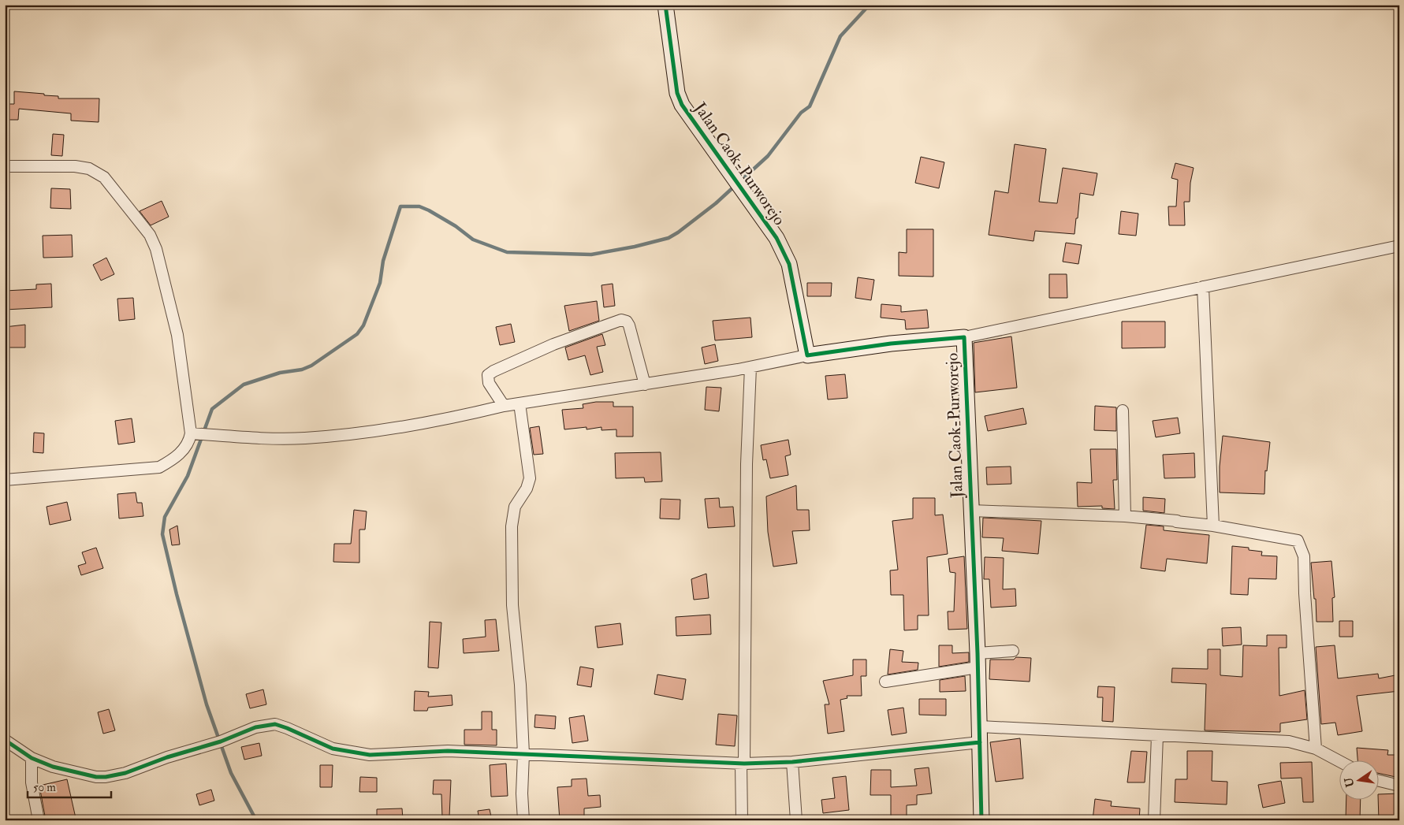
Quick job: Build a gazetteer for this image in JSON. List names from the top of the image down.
{
  "streets": {
    "street": ["Jalan Caok-Purworejo"]
  },
  "scale_bar": "50 m",
  "north": "left"
}
